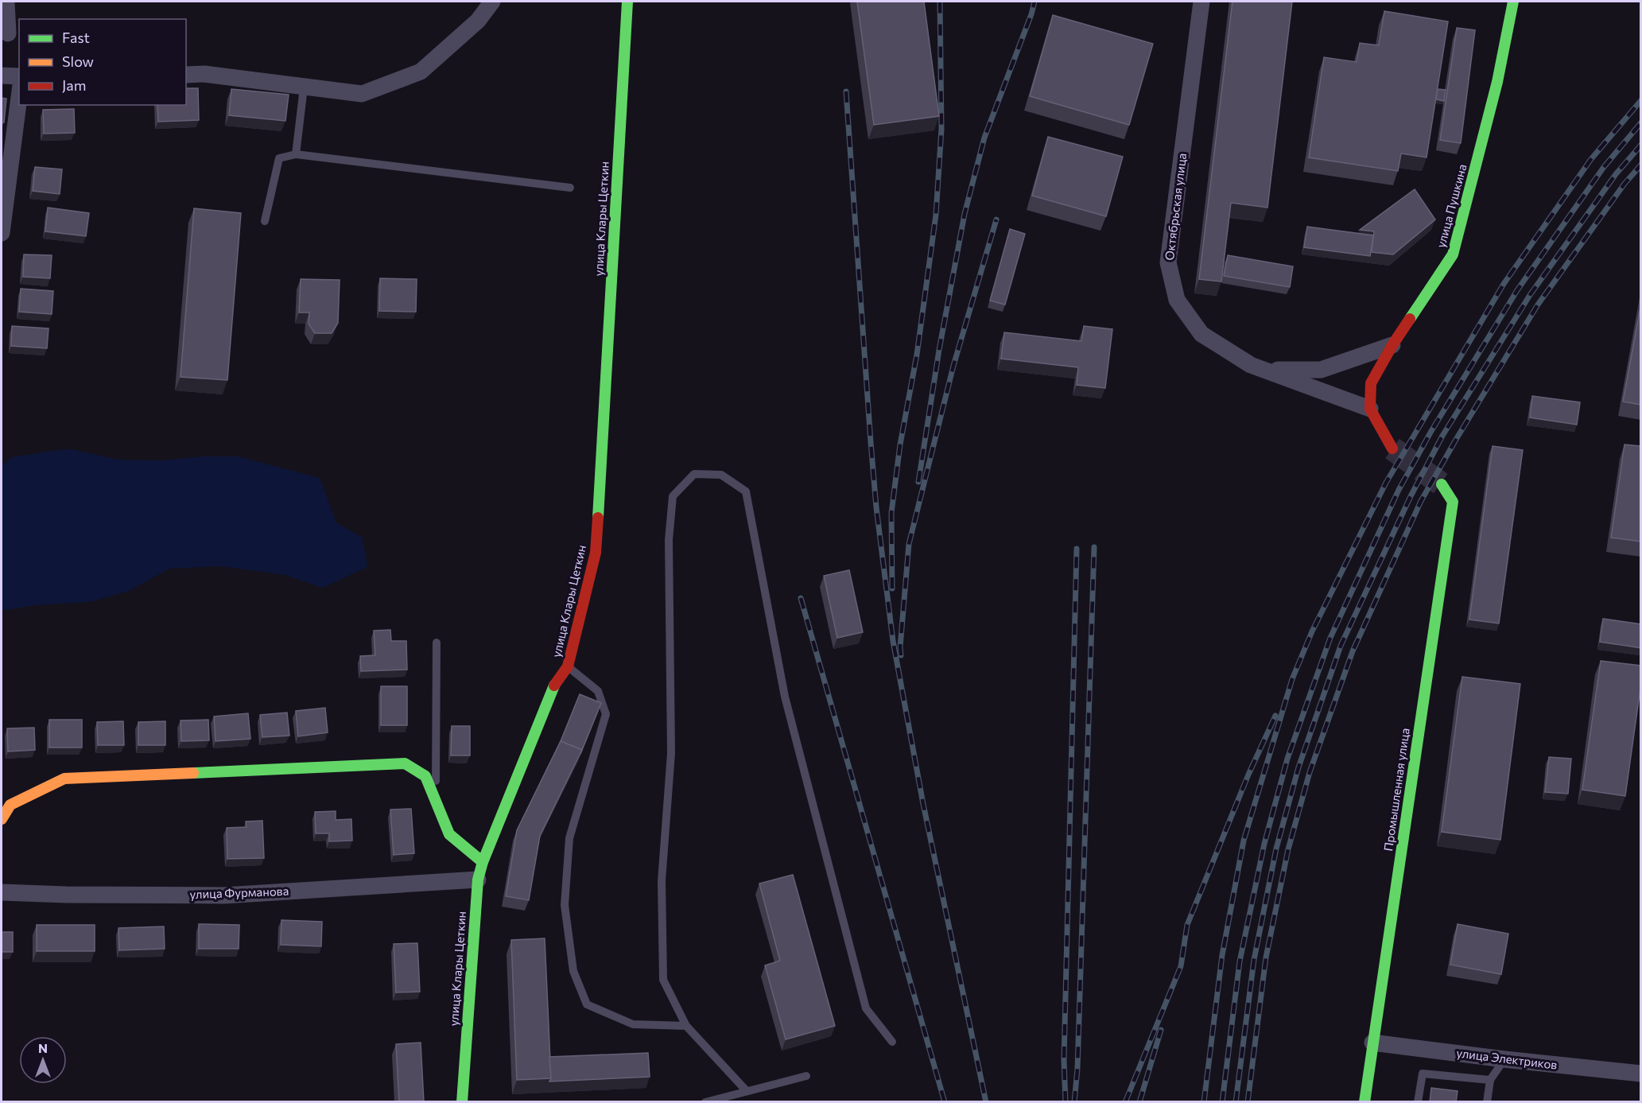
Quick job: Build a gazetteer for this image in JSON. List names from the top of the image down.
{
  "streets": {
    "street": [
      "улица Пушкина",
      "Октябрьская улица",
      "улица Клары Цеткин",
      "Промышленная улица",
      "улица Фурманова",
      "улица Электриков"
    ]
  },
  "crossings": [
    ["улица Пушкина", "Октябрьская улица"],
    ["улица Клары Цеткин", "улица Фурманова"],
    ["Промышленная улица", "улица Электриков"]
  ],
  "legend": ["Fast", "Slow", "Jam"],
  "north": "top"
}
